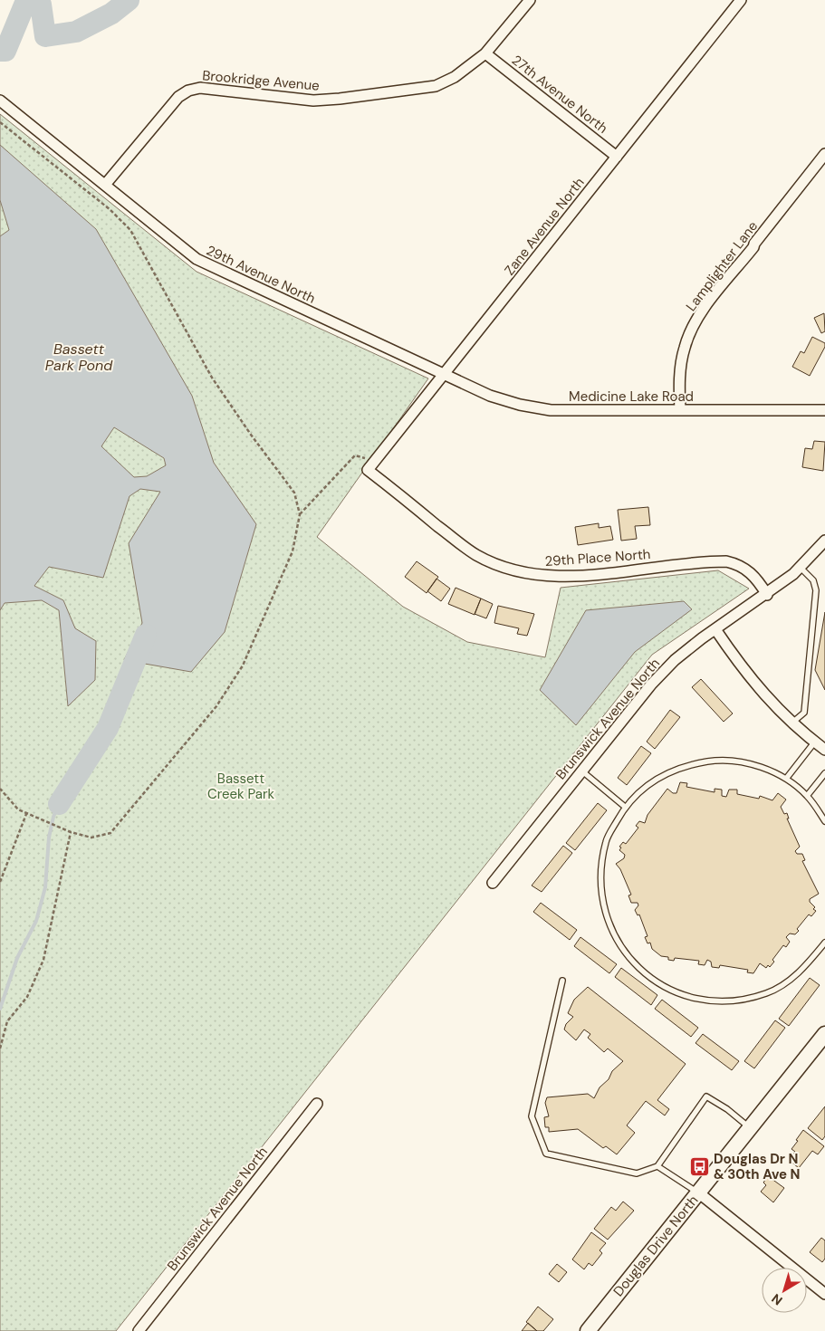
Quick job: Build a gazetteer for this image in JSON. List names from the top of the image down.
{
  "streets": {
    "street": [
      "Brookridge Avenue",
      "27th Avenue North",
      "Zane Avenue North",
      "Lamplighter Lane",
      "29th Avenue North",
      "Medicine Lake Road",
      "29th Place North",
      "Brunswick Avenue North",
      "Douglas Drive North"
    ]
  },
  "crossings": [
    ["Brookridge Avenue", "27th Avenue North"],
    ["Brookridge Avenue", "29th Avenue North"],
    ["27th Avenue North", "Zane Avenue North"],
    ["Zane Avenue North", "29th Avenue North"],
    ["Zane Avenue North", "Medicine Lake Road"],
    ["Zane Avenue North", "29th Place North"],
    ["Lamplighter Lane", "Medicine Lake Road"],
    ["29th Avenue North", "Medicine Lake Road"],
    ["29th Place North", "Brunswick Avenue North"]
  ],
  "water": ["Bassett Park Pond"],
  "parks": ["Bassett Creek Park"],
  "places": {
    "bus stop": ["Douglas Dr N & 30th Ave N"]
  },
  "north": "bottom left"
}
